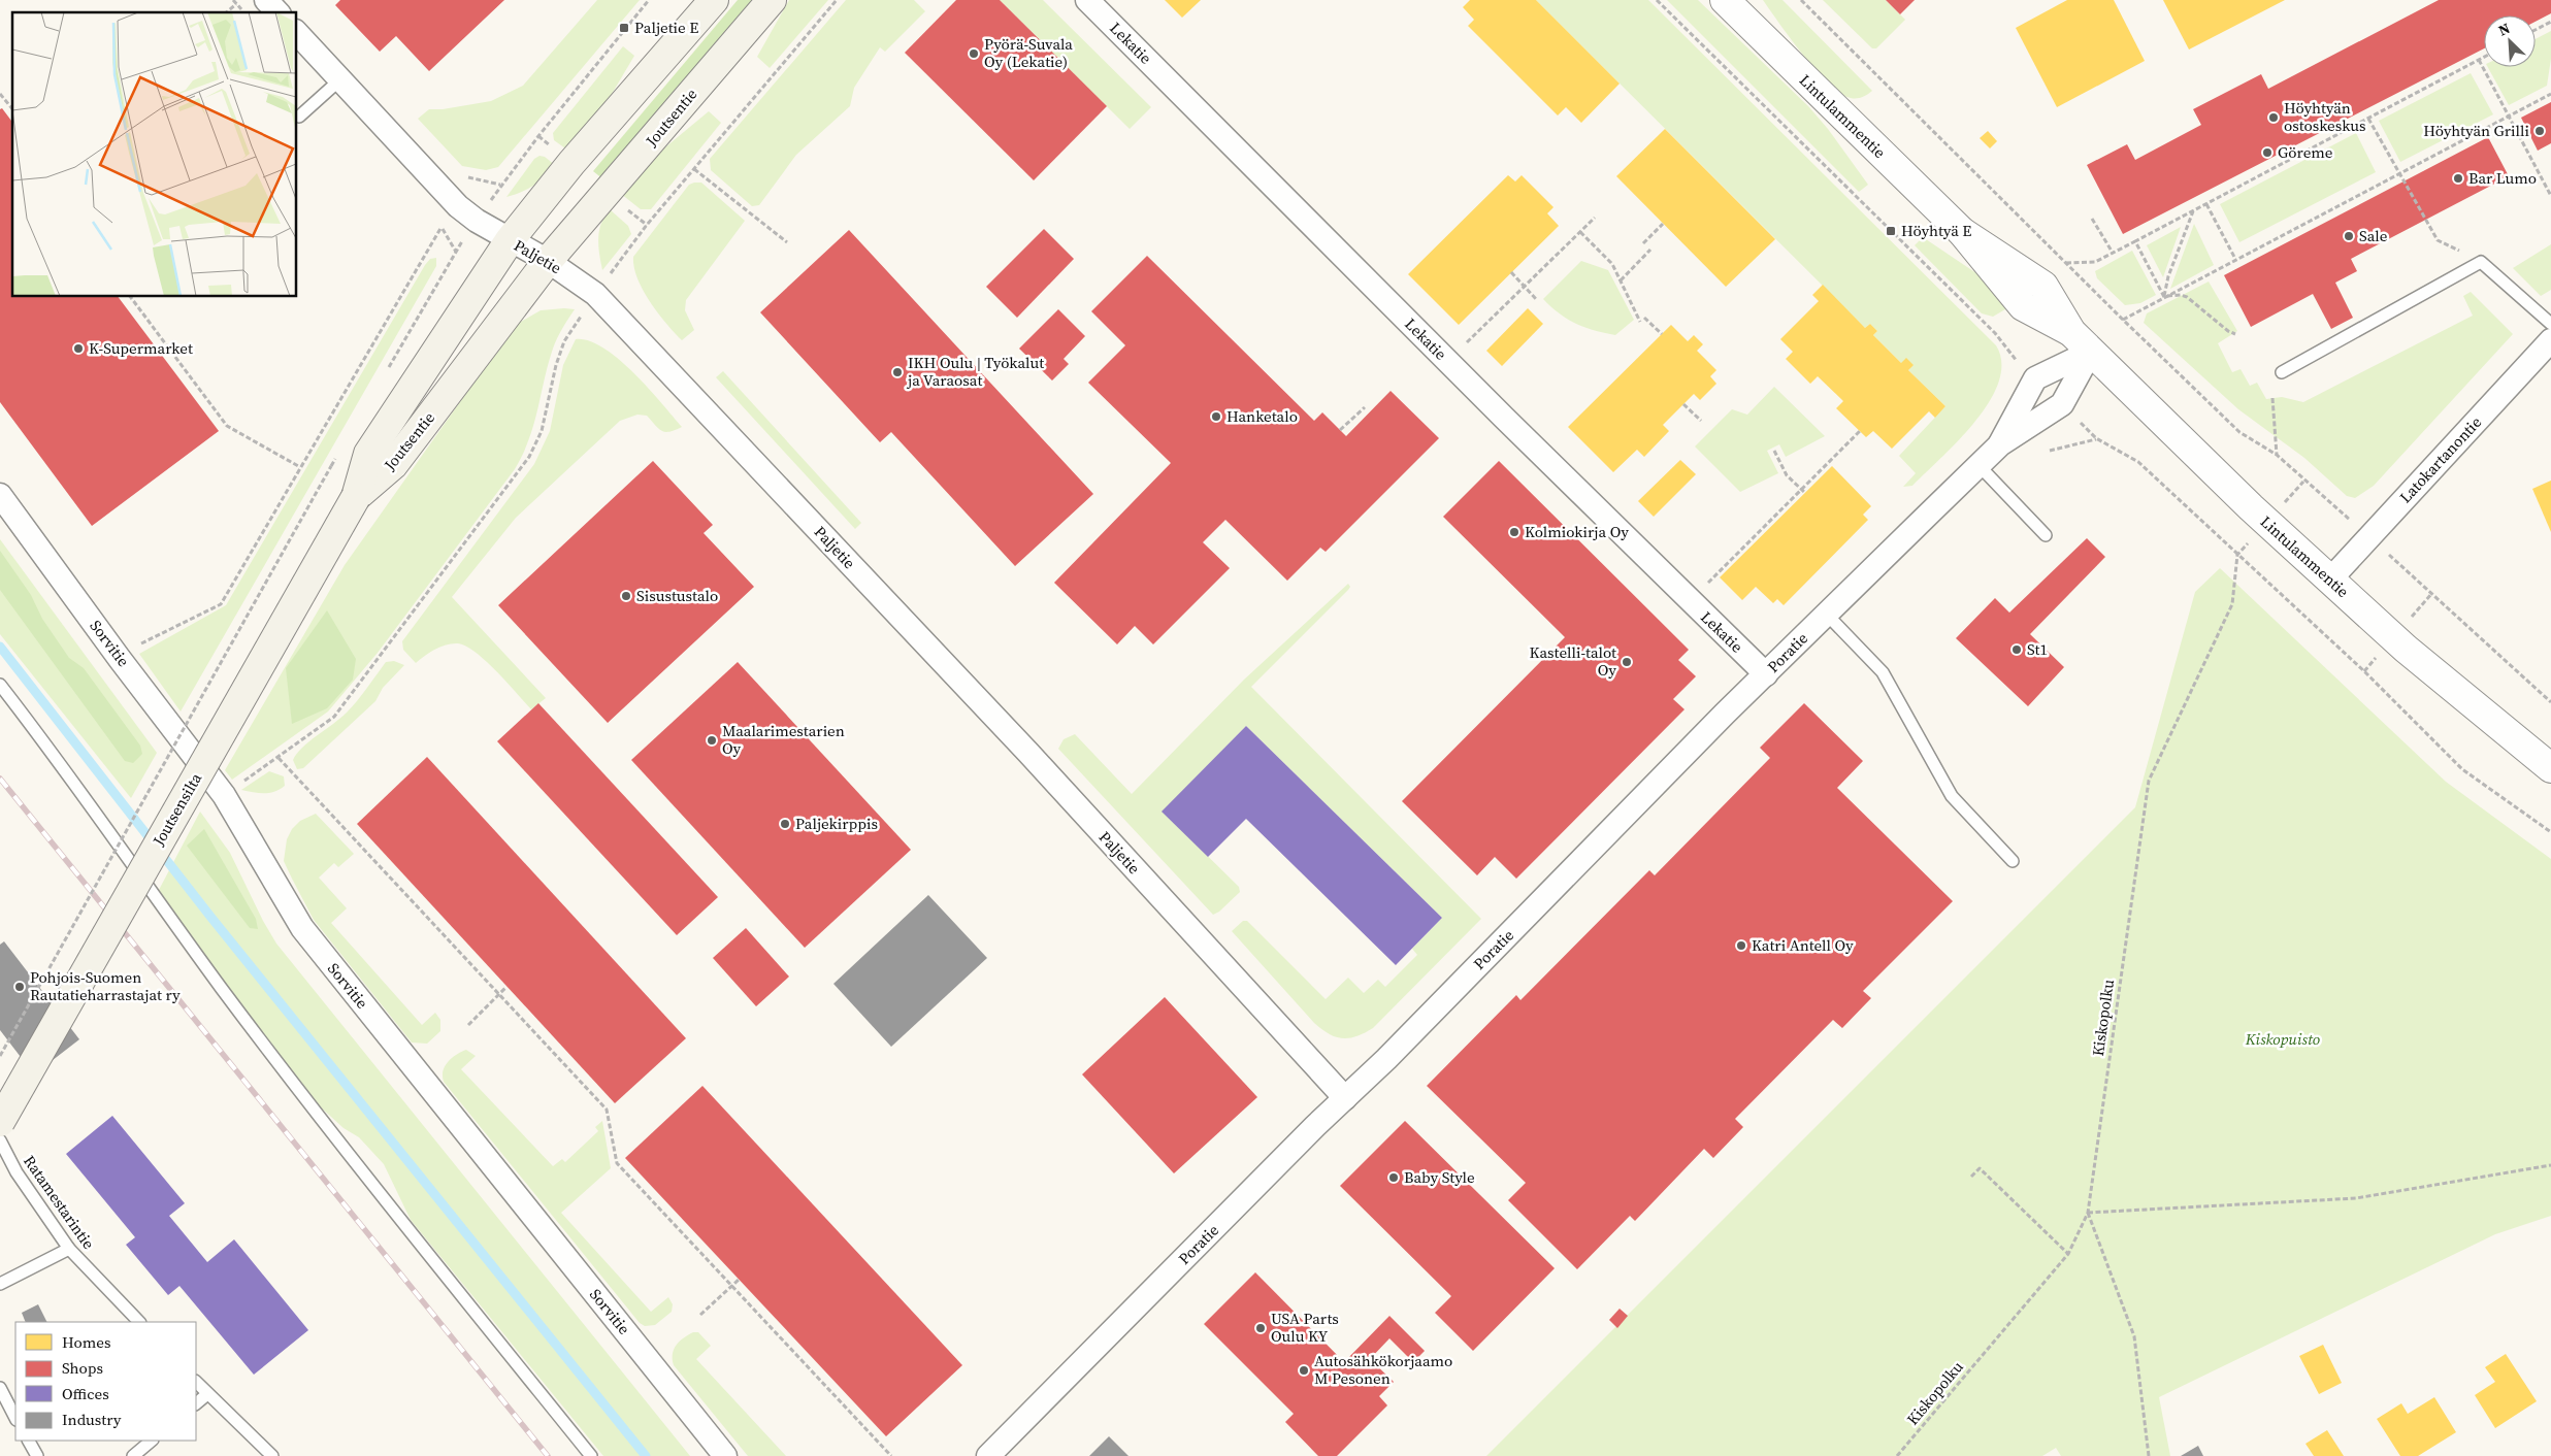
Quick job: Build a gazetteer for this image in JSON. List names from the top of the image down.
{
  "streets": {
    "main road": ["Joutsentie", "Joutsensilta"],
    "street": [
      "Lekatie",
      "Lintulammentie",
      "Paljetie",
      "Latokartanontie",
      "Sorvitie",
      "Poratie"
    ],
    "lane": ["Ratamestarintie"],
    "path": ["Kiskopolku"]
  },
  "crossings": [
    ["Lekatie", "Poratie"],
    ["Lintulammentie", "Latokartanontie"],
    ["Lintulammentie", "Poratie"],
    ["Joutsentie", "Paljetie"],
    ["Joutsentie", "Joutsensilta"],
    ["Paljetie", "Poratie"]
  ],
  "parks": ["Kiskopuisto"],
  "places": {
    "transit": ["Paljetie E", "Höyhtyä E"],
    "other": [
      "Pyörä-Suvala Oy (Lekatie)",
      "Höyhtyän ostoskeskus",
      "Höyhtyän Grilli",
      "Göreme",
      "Bar Lumo",
      "Sale",
      "K-Supermarket",
      "IKH Oulu | Työkalut ja Varaosat",
      "Hanketalo",
      "Kolmiokirja Oy",
      "Sisustustalo",
      "St1",
      "Kastelli-talot Oy",
      "Maalarimestarien Oy",
      "Paljekirppis",
      "Katri Antell Oy",
      "Pohjois-Suomen Rautatieharrastajat ry",
      "Baby Style",
      "USA Parts Oulu KY",
      "Autosähkökorjaamo M Pesonen"
    ]
  },
  "legend": [
    "Homes",
    "Shops",
    "Offices",
    "Industry"
  ],
  "north": "top left"
}
